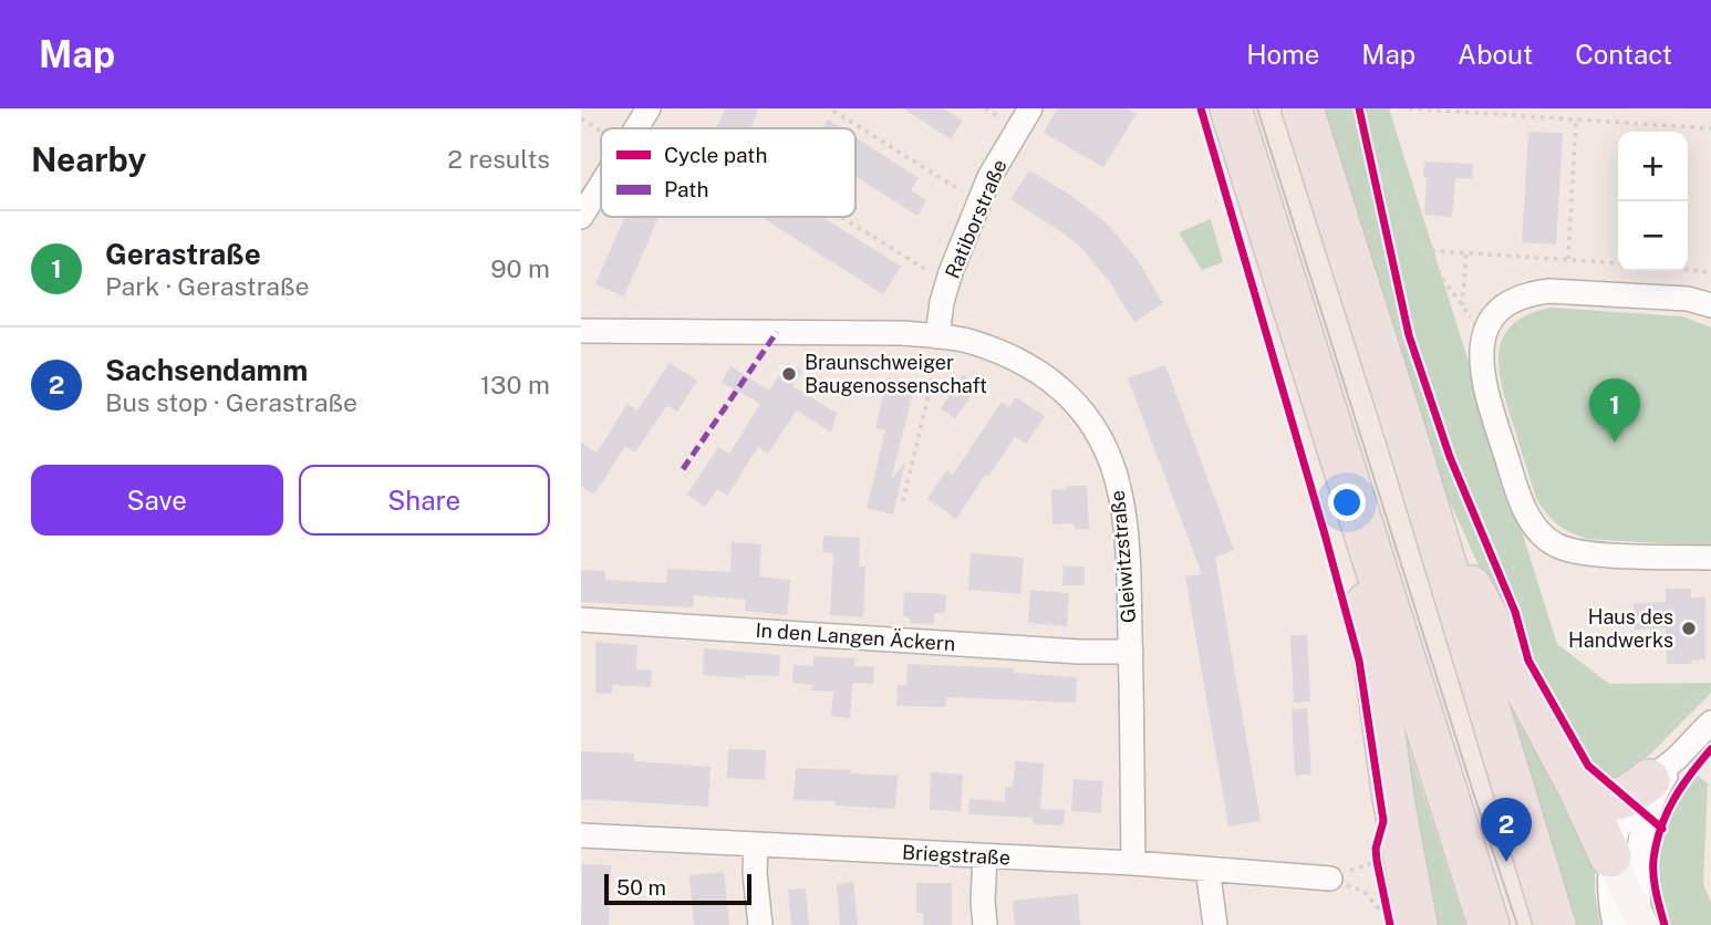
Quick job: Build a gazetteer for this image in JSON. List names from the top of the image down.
{
  "streets": {
    "street": [
      "Ratiborstraße",
      "Gleiwitzstraße",
      "In den Langen Äckern",
      "Briegstraße"
    ]
  },
  "crossings": [
    ["Ratiborstraße", "Gleiwitzstraße"],
    ["Gleiwitzstraße", "In den Langen Äckern"],
    ["Gleiwitzstraße", "Briegstraße"]
  ],
  "places": ["Braunschweiger Baugenossenschaft", "Haus des Handwerks"],
  "legend": ["Cycle path", "Path"],
  "scale_bar": "50 m",
  "page": {
    "header": "Map",
    "nav": [
      "Home",
      "Map",
      "About",
      "Contact"
    ],
    "heading": ["Nearby", "2 results"],
    "map_buttons": ["+", "−"],
    "list": [
      {
        "mark": "1",
        "name": "Gerastraße",
        "note": "Park · Gerastraße",
        "value": "90 m"
      },
      {
        "mark": "2",
        "name": "Sachsendamm",
        "note": "Bus stop · Gerastraße",
        "value": "130 m"
      }
    ],
    "pins": ["1", "2"],
    "buttons": ["Save", "Share"],
    "scale": "50 m"
  }
}
